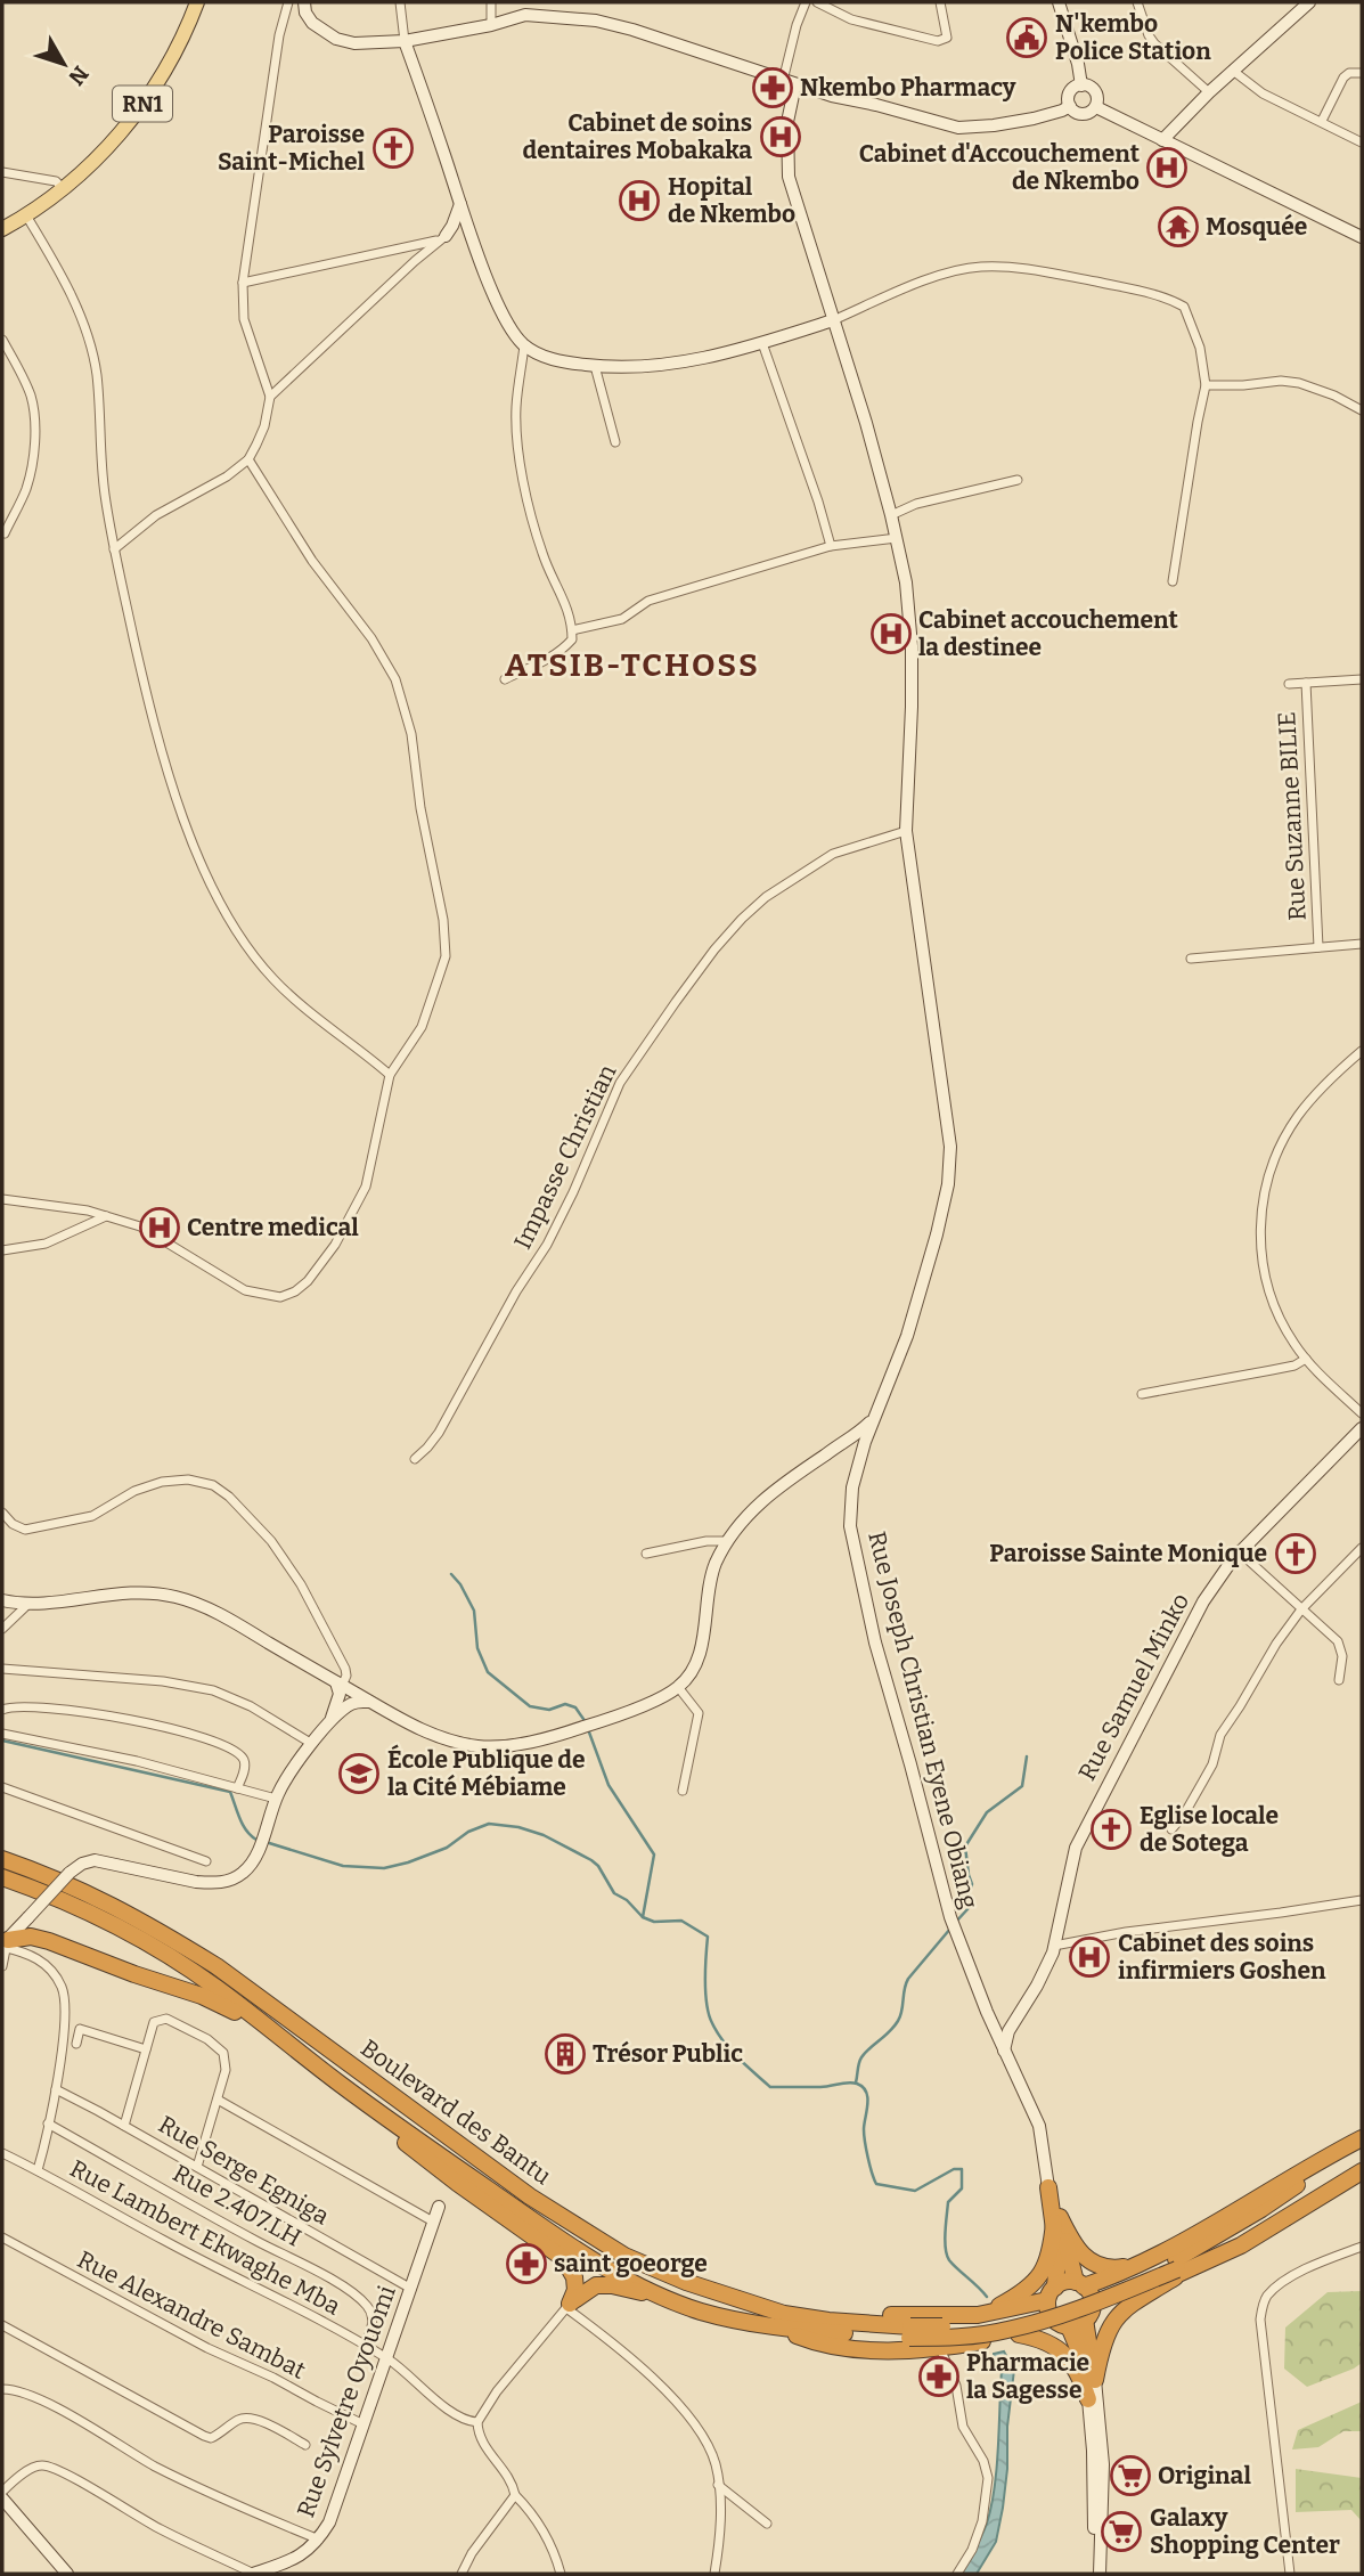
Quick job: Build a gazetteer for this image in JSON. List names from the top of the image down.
{
  "streets": {
    "highway": ["Boulevard des Bantu"],
    "main road": ["RN1"],
    "street": [
      "Rue Suzanne BILIE",
      "Impasse Christian",
      "Rue Samuel Minko",
      "Rue Joseph Christian Eyene Obiang",
      "Rue Serge Egniga",
      "Rue 2.407.LH",
      "Rue Lambert Ekwaghe Mba",
      "Rue Alexandre Sambat",
      "Rue Sylvetre Oyouomi"
    ]
  },
  "crossings": [
    ["Impasse Christian", "Rue Joseph Christian Eyene Obiang"],
    ["Rue Samuel Minko", "Rue Joseph Christian Eyene Obiang"],
    ["Rue Serge Egniga", "Rue Sylvetre Oyouomi"],
    ["Rue 2.407.LH", "Rue Lambert Ekwaghe Mba"],
    ["Rue Lambert Ekwaghe Mba", "Rue Sylvetre Oyouomi"],
    ["Rue Alexandre Sambat", "Rue Sylvetre Oyouomi"]
  ],
  "districts": ["ATSIB-TCHOSS"],
  "places": {
    "public building": ["N'kembo Police Station"],
    "pharmacy": ["Nkembo Pharmacy", "saint goeorge", "Pharmacie la Sagesse"],
    "hospital": [
      "Cabinet de soins dentaires Mobakaka",
      "Cabinet d'Accouchement de Nkembo",
      "Hopital de Nkembo",
      "Cabinet accouchement la destinee",
      "Centre medical",
      "Cabinet des soins infirmiers Goshen"
    ],
    "church": ["Paroisse Saint-Michel", "Paroisse Sainte Monique", "Eglise locale de Sotega"],
    "temple": ["Mosquée"],
    "school or university": ["École Publique de la Cité Mébiame"],
    "building": ["Trésor Public"],
    "supermarket": ["Original", "Galaxy Shopping Center"]
  },
  "north": "bottom right"
}
